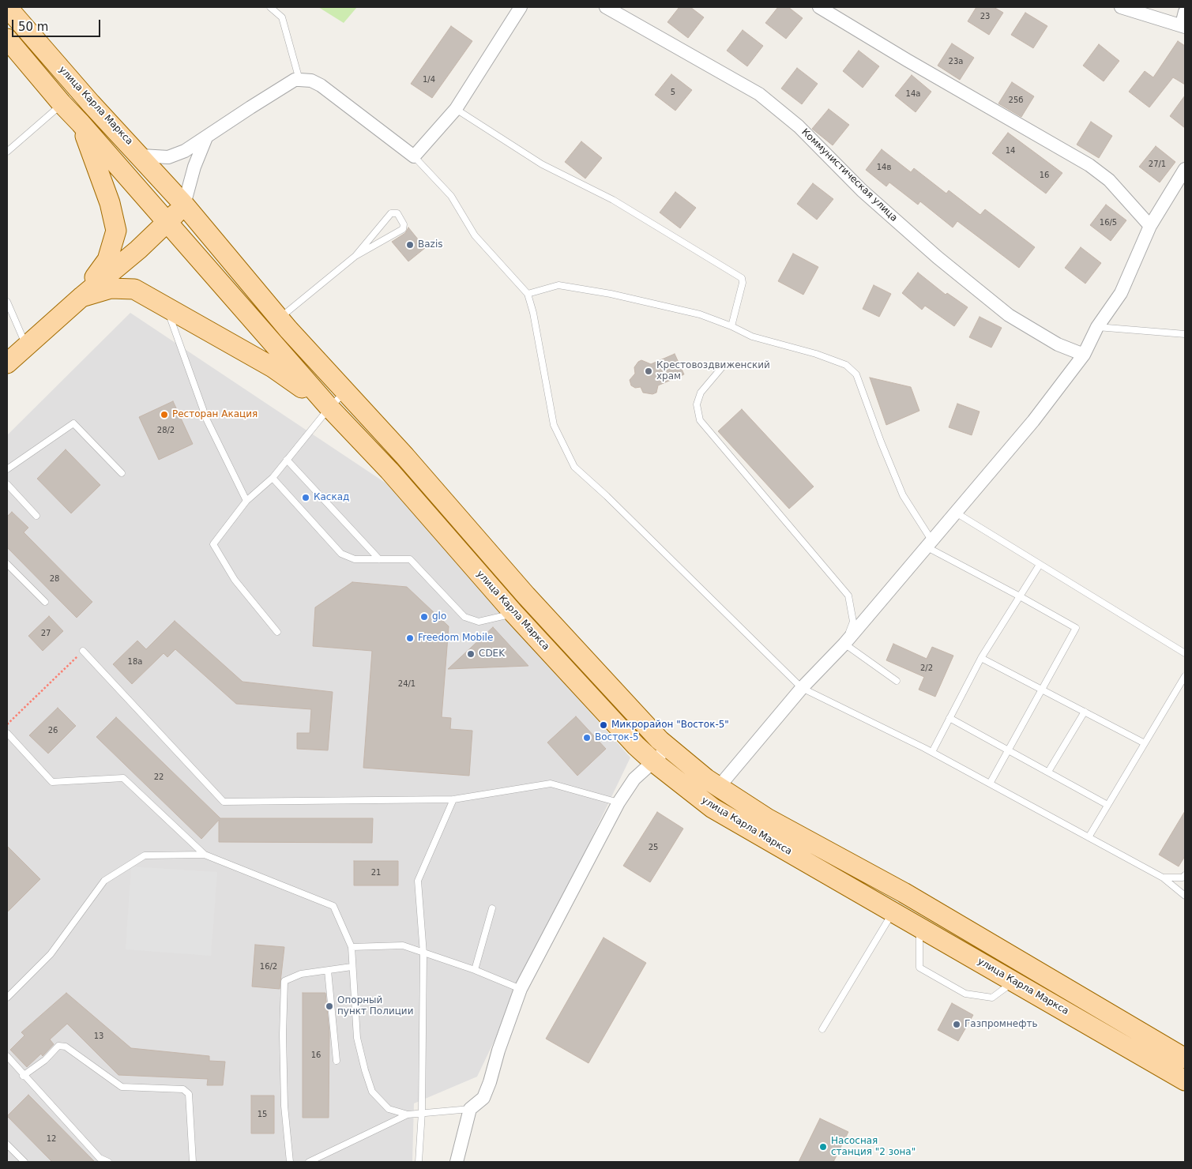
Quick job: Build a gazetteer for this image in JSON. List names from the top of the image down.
{
  "streets": {
    "main road": ["улица Карла Маркса"],
    "street": ["Коммунистическая улица"]
  },
  "places": [
    "Bazis",
    "Крестовоздвиженский храм",
    "Ресторан Акация",
    "Каскад",
    "glo",
    "Freedom Mobile",
    "CDEK",
    "Микрорайон \"Восток-5\"",
    "Восток-5",
    "Опорный пункт Полиции",
    "Газпромнефть",
    "Насосная станция \"2 зона\""
  ],
  "house_numbers": [
    "23",
    "23а",
    "1/4",
    "5",
    "14а",
    "25б",
    "14",
    "27/1",
    "14в",
    "16",
    "16/5",
    "28/2",
    "28",
    "27",
    "18а",
    "2/2",
    "24/1",
    "26",
    "22",
    "25",
    "21",
    "16/2",
    "13",
    "16",
    "15",
    "12"
  ],
  "scale_bar": "50 m"
}
